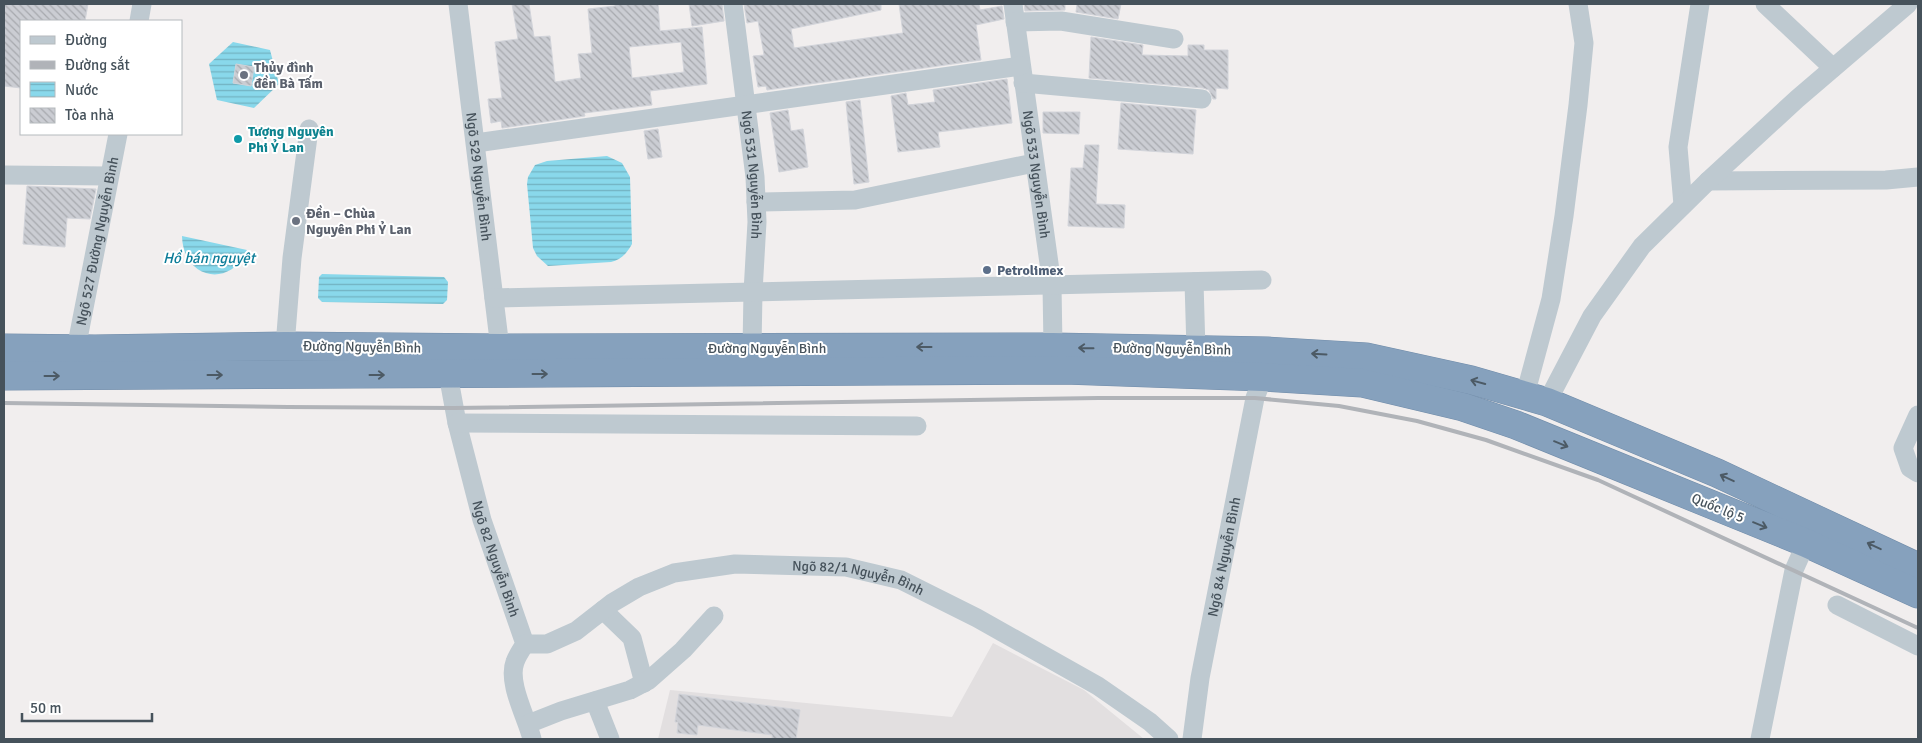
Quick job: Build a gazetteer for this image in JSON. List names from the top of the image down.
{
  "streets": {
    "highway": ["Đường Nguyễn Bình", "Quốc lộ 5"],
    "street": [
      "Ngõ 531 Nguyễn Bình",
      "Ngõ 533 Nguyễn Bình",
      "Ngõ 529 Nguyễn Bình",
      "Ngõ 527 Đường Nguyễn Bình",
      "Ngõ 84 Nguyễn Bình",
      "Ngõ 82 Nguyễn Bình",
      "Ngõ 82/1 Nguyễn Bình"
    ]
  },
  "crossings": [
    ["Ngõ 531 Nguyễn Bình", "Đường Nguyễn Bình"],
    ["Ngõ 533 Nguyễn Bình", "Đường Nguyễn Bình"],
    ["Ngõ 529 Nguyễn Bình", "Đường Nguyễn Bình"],
    ["Ngõ 527 Đường Nguyễn Bình", "Đường Nguyễn Bình"],
    ["Đường Nguyễn Bình", "Quốc lộ 5"],
    ["Đường Nguyễn Bình", "Ngõ 84 Nguyễn Bình"],
    ["Đường Nguyễn Bình", "Ngõ 82 Nguyễn Bình"],
    ["Ngõ 82 Nguyễn Bình", "Ngõ 82/1 Nguyễn Bình"]
  ],
  "water": ["Hồ bán nguyệt"],
  "places": [
    "Thủy đình đền Bà Tấm",
    "Tượng Nguyên Phi Ỷ Lan",
    "Đền – Chùa Nguyên Phi Ỷ Lan",
    "Petrolimex"
  ],
  "legend": [
    "Đường",
    "Đường sắt",
    "Nước",
    "Tòa nhà"
  ],
  "scale_bar": "50 m"
}
